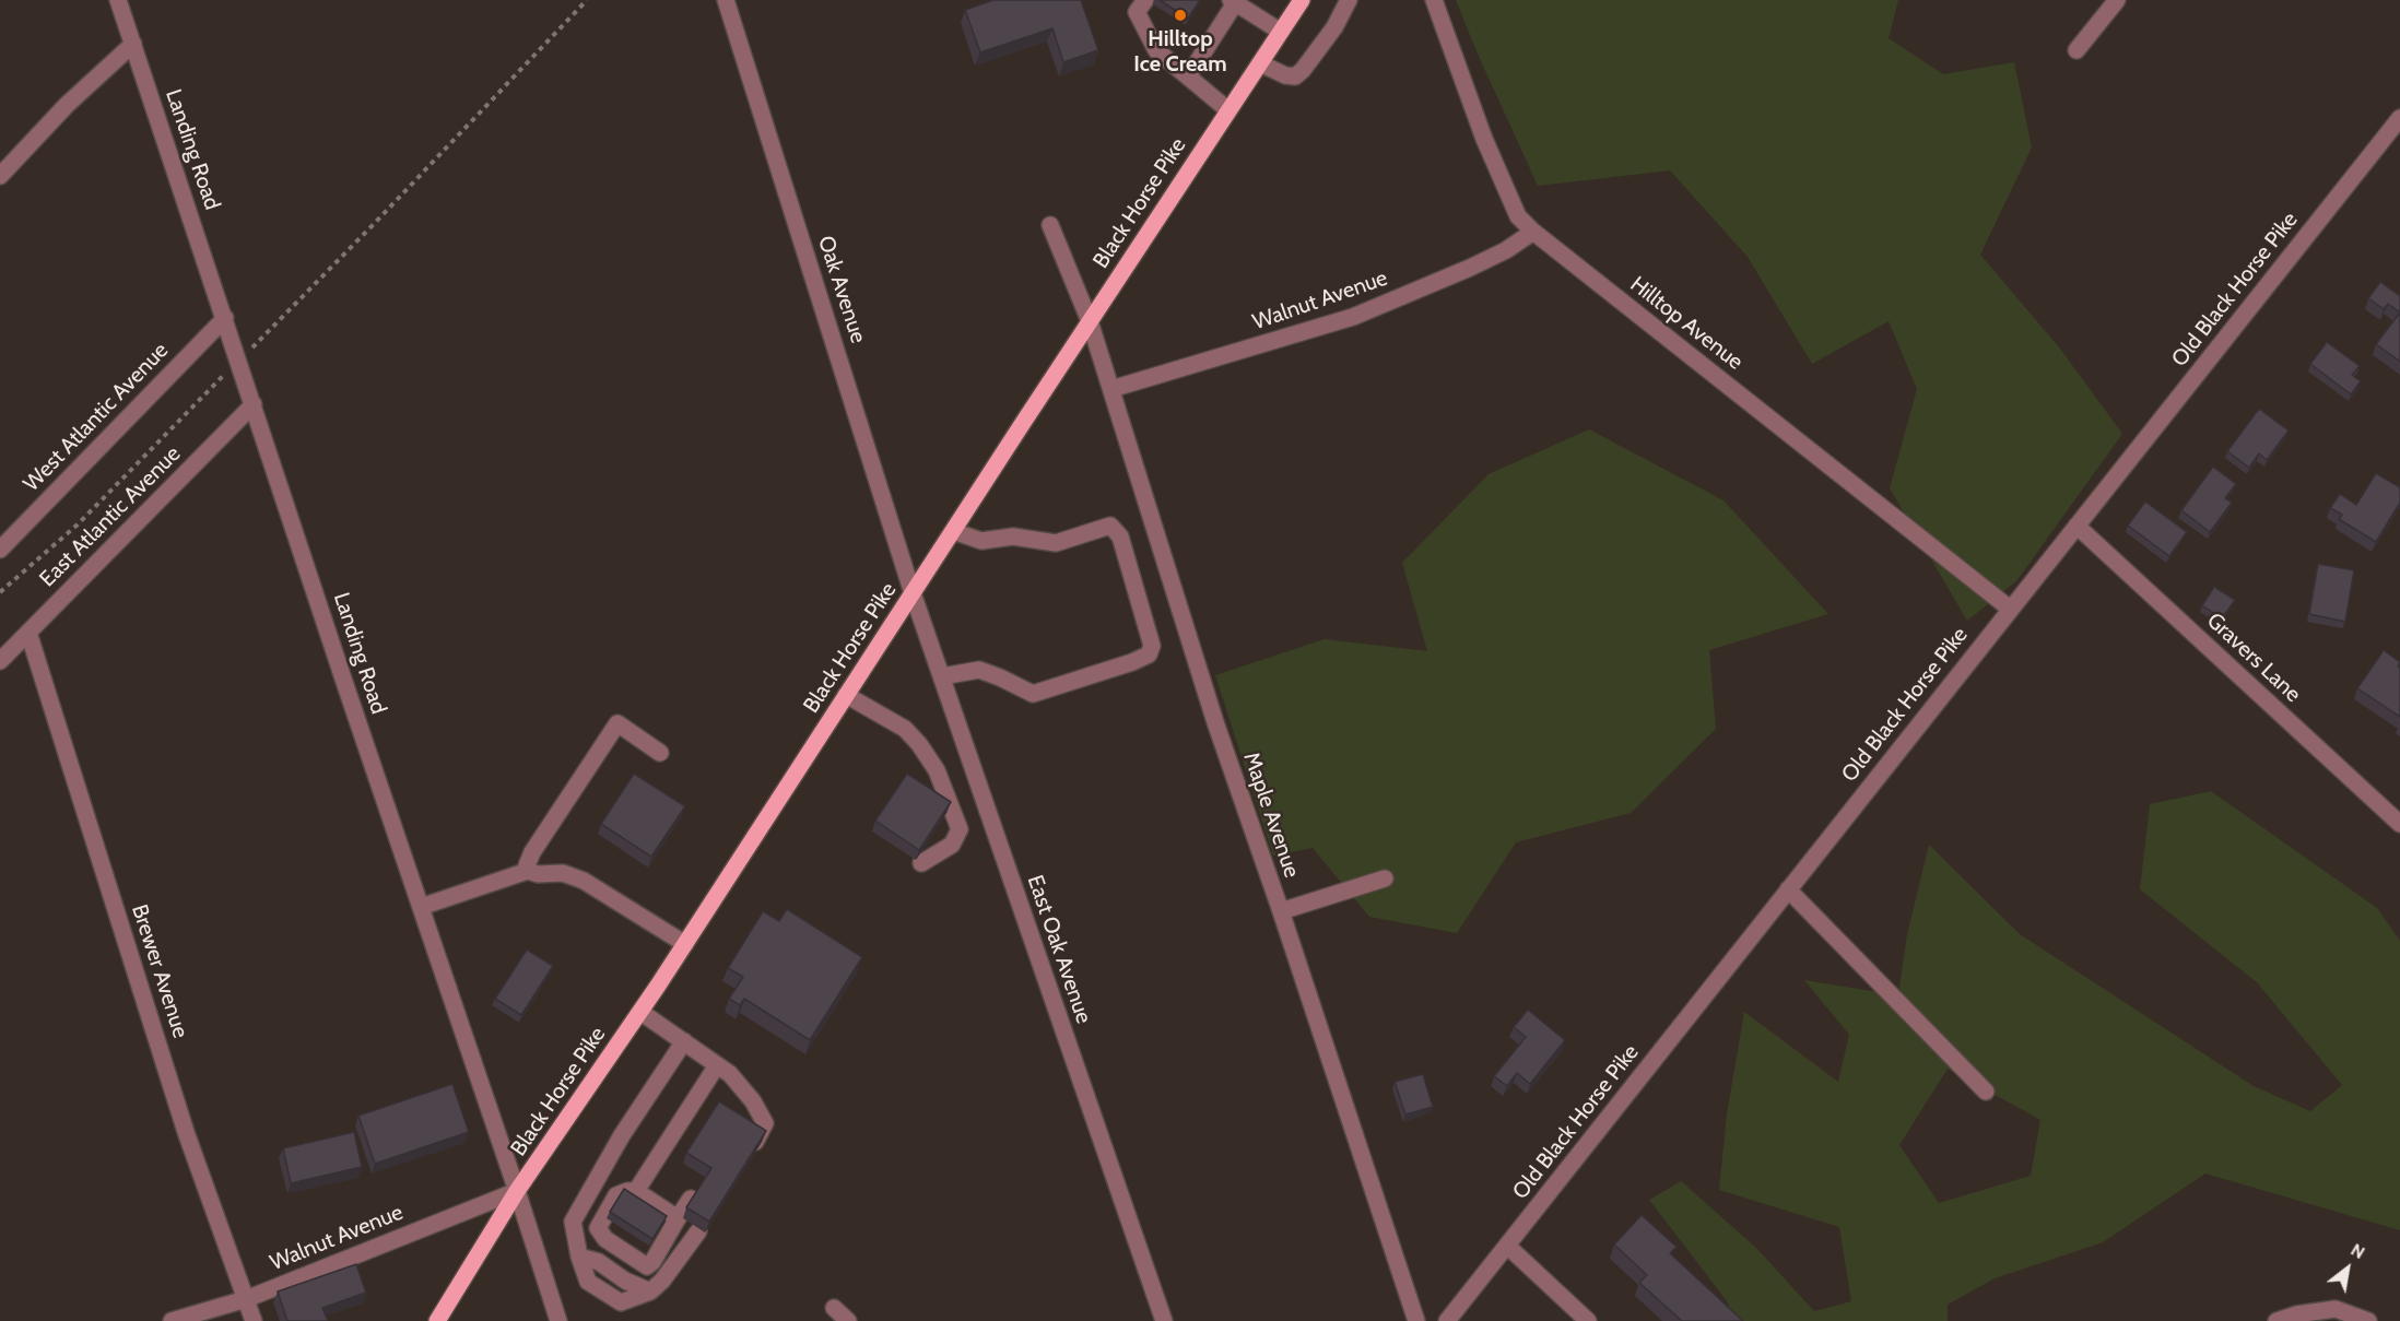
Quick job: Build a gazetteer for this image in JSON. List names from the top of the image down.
{
  "streets": {
    "main road": ["Black Horse Pike"],
    "street": [
      "Landing Road",
      "Oak Avenue",
      "Old Black Horse Pike",
      "Walnut Avenue",
      "Hilltop Avenue",
      "West Atlantic Avenue",
      "East Atlantic Avenue",
      "Gravers Lane",
      "Maple Avenue",
      "East Oak Avenue",
      "Brewer Avenue"
    ]
  },
  "crossings": [
    ["Landing Road", "Black Horse Pike"],
    ["Landing Road", "Walnut Avenue"],
    ["Landing Road", "West Atlantic Avenue"],
    ["Landing Road", "East Atlantic Avenue"],
    ["Black Horse Pike", "Oak Avenue"],
    ["Black Horse Pike", "Walnut Avenue"],
    ["Black Horse Pike", "Maple Avenue"],
    ["Black Horse Pike", "East Oak Avenue"],
    ["Oak Avenue", "East Oak Avenue"],
    ["Old Black Horse Pike", "Hilltop Avenue"],
    ["Old Black Horse Pike", "Gravers Lane"],
    ["Walnut Avenue", "Hilltop Avenue"],
    ["Walnut Avenue", "Maple Avenue"],
    ["Walnut Avenue", "Brewer Avenue"],
    ["East Atlantic Avenue", "Brewer Avenue"]
  ],
  "places": ["Hilltop Ice Cream"],
  "north": "top right"
}
